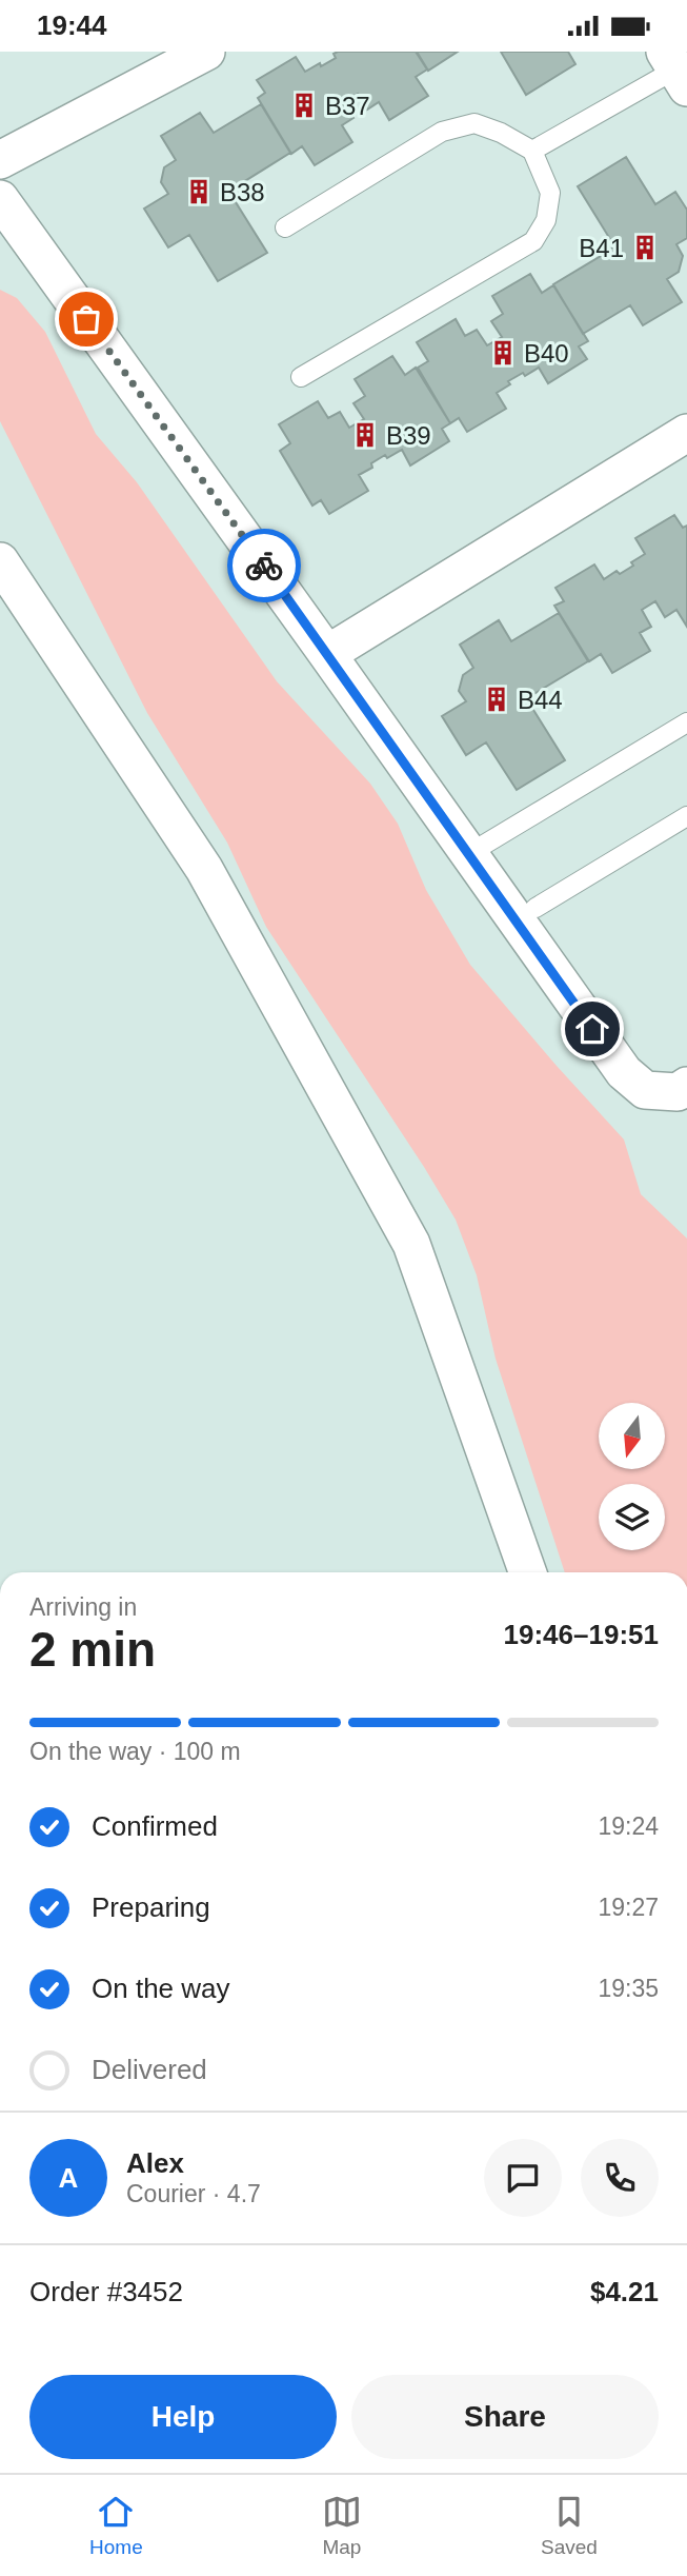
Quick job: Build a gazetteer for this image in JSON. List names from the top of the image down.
{
  "places": {
    "building": [
      "B37",
      "B38",
      "B41",
      "B40",
      "B39",
      "B44"
    ]
  },
  "north": "bottom",
  "page": {
    "status": "19:44",
    "heading": ["2 min", "Arriving in", "19:46–19:51"],
    "panel": [
      "Alex",
      "Courier · 4.7",
      "Order #3452",
      "$4.21"
    ],
    "bar": "On the way · 100 m",
    "list": [
      ["Confirmed", "19:24"],
      ["Preparing", "19:27"],
      ["On the way", "19:35"],
      "Delivered"
    ],
    "round": "A",
    "buttons": ["Help", "Share"],
    "tabs": ["Home", "Map", "Saved"]
  }
}
